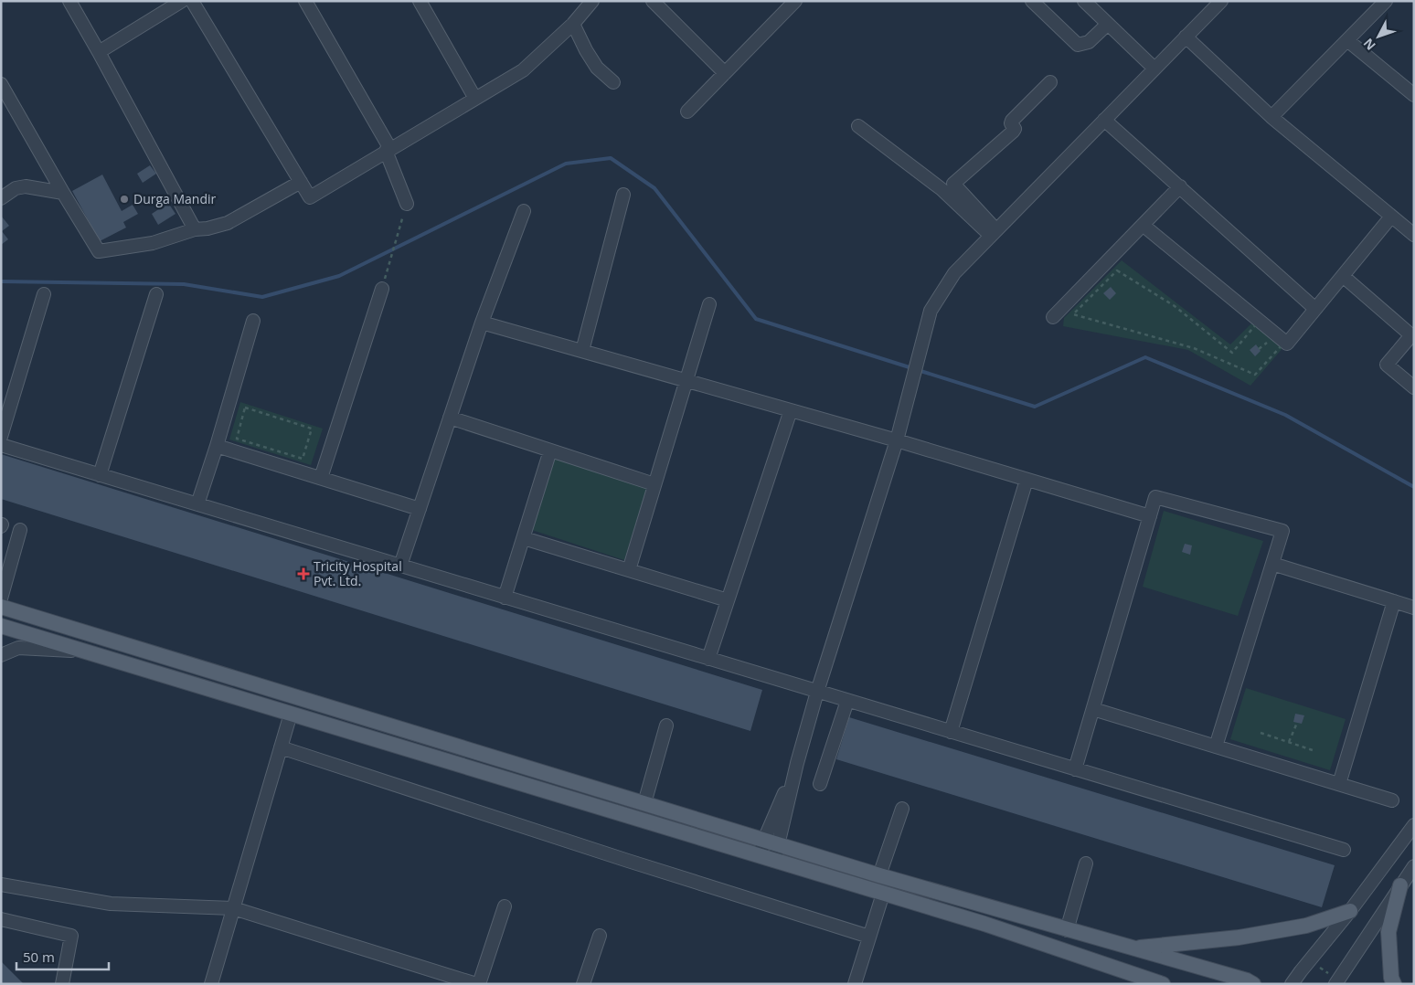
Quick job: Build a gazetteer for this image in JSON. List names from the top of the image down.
{
  "places": {
    "other": ["Durga Mandir"],
    "health": ["Tricity Hospital Pvt. Ltd."]
  },
  "scale_bar": "50 m",
  "north": "bottom left"
}
